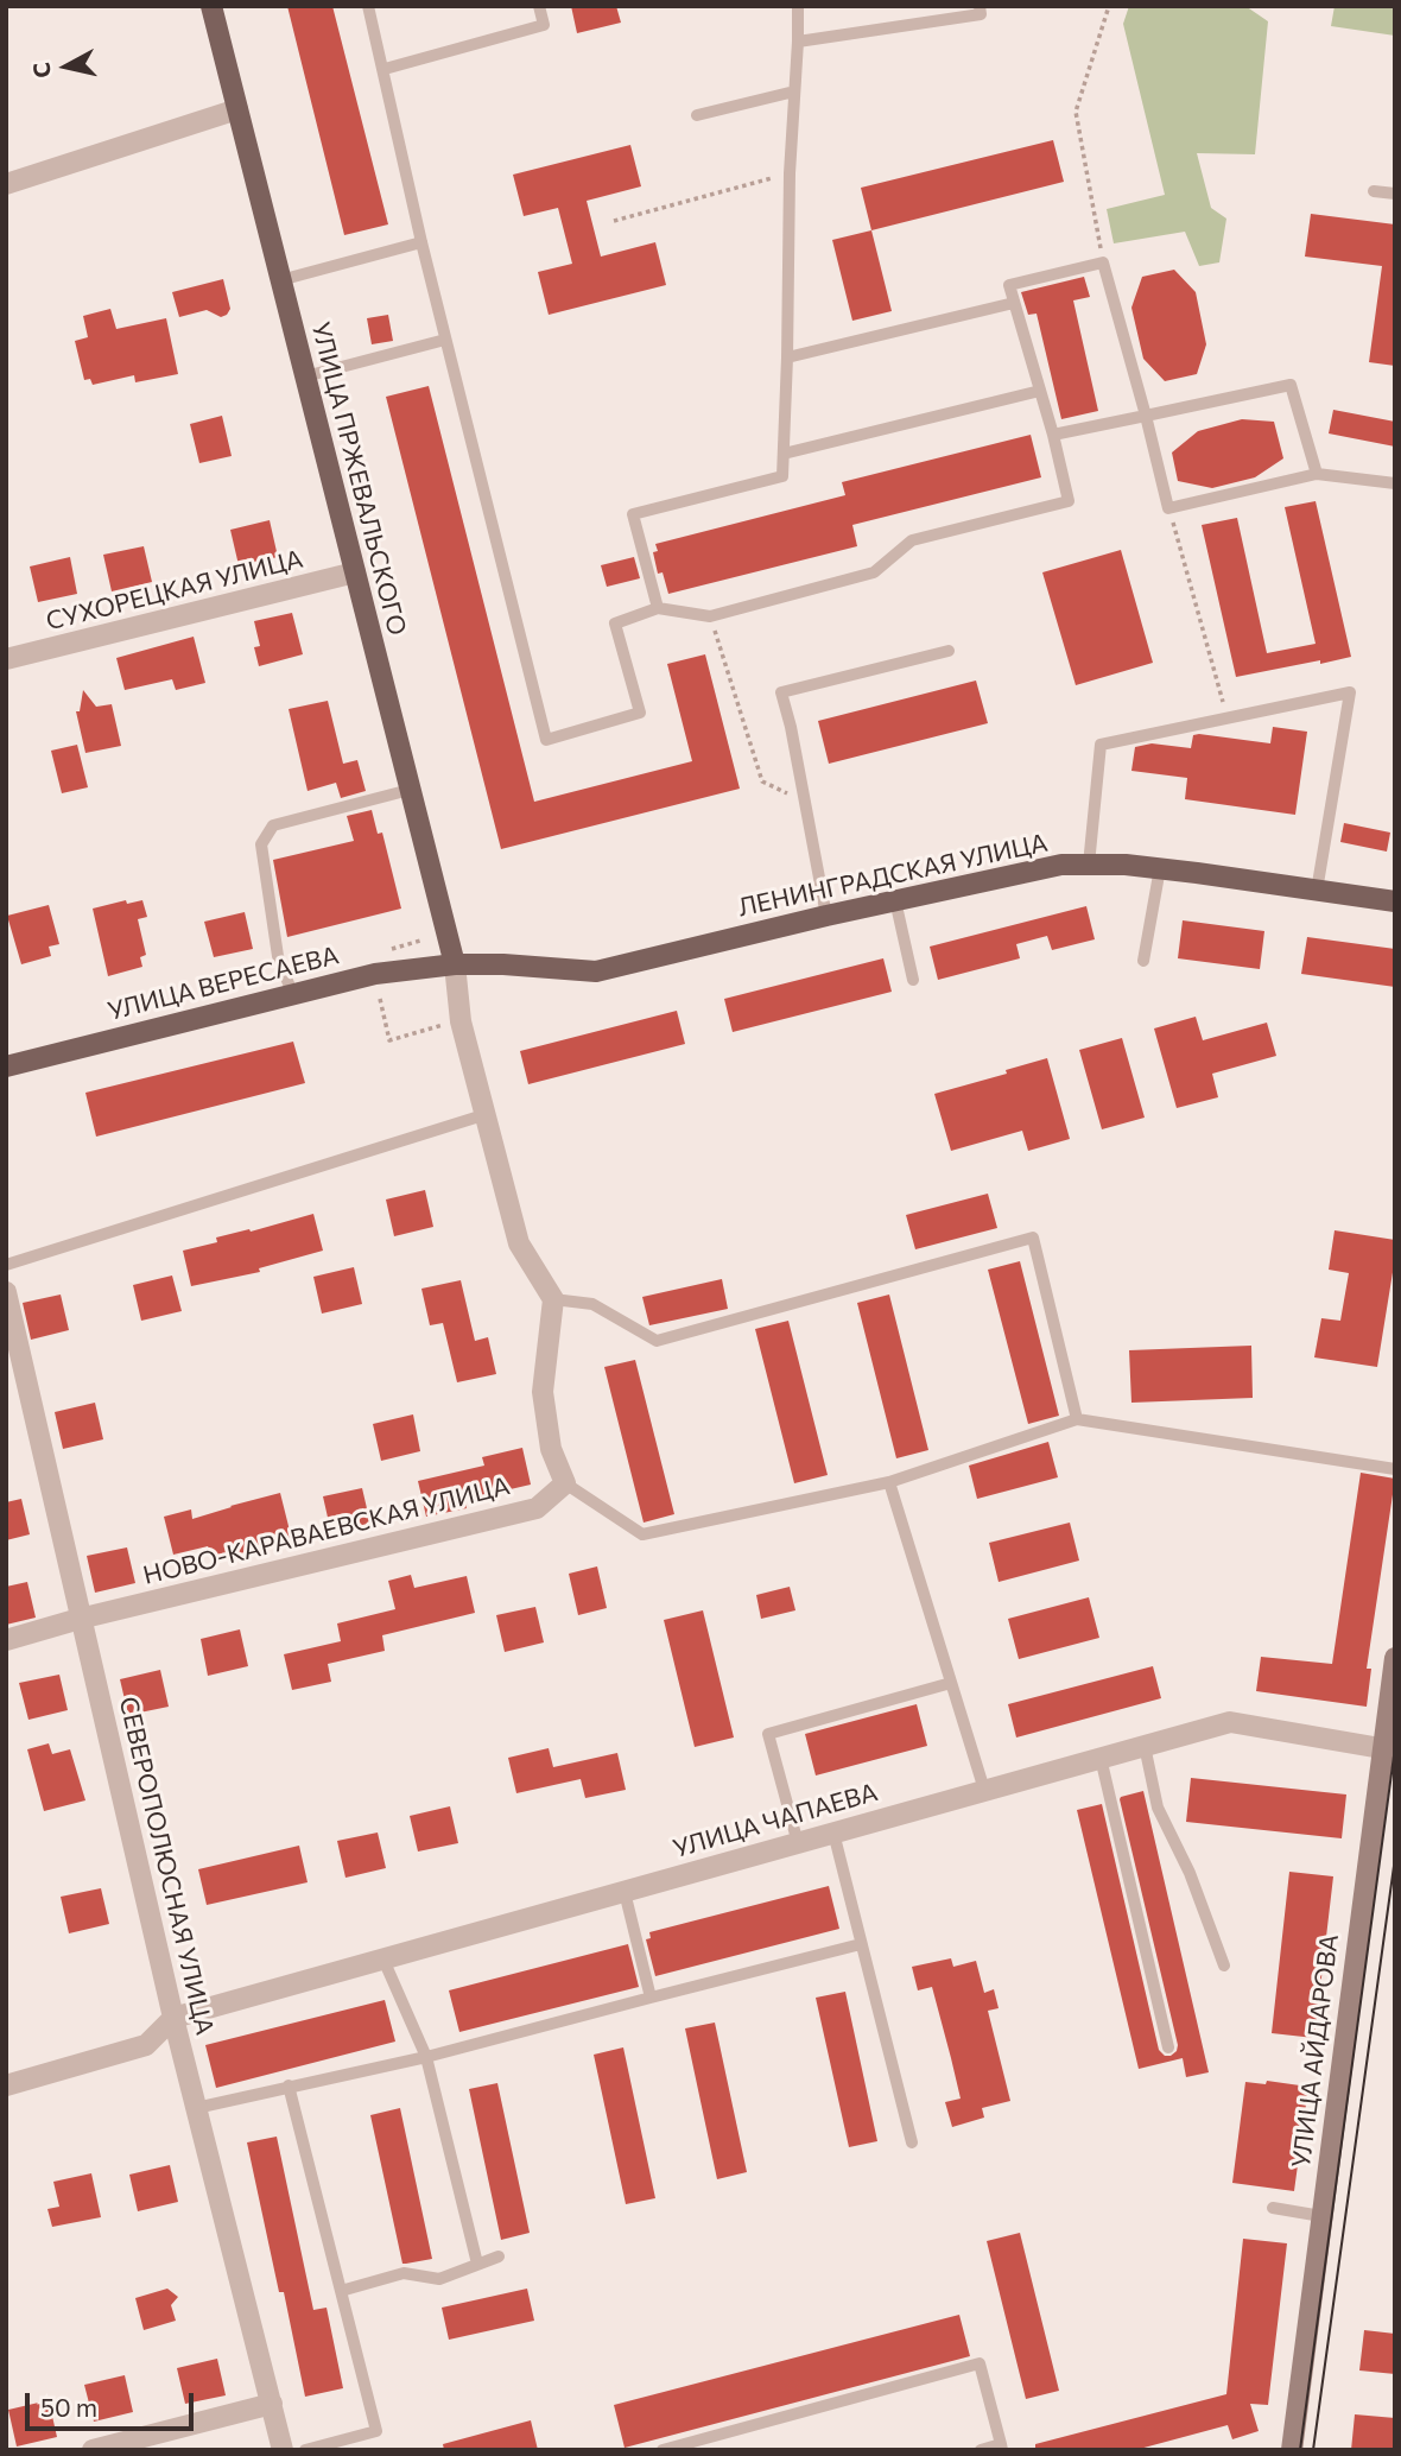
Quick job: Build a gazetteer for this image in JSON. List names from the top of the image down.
{
  "streets": {
    "main road": ["УЛИЦА ПРЖЕВАЛЬСКОГО", "ЛЕНИНГРАДСКАЯ УЛИЦА", "УЛИЦА ВЕРЕСАЕВА"],
    "street": [
      "СУХОРЕЦКАЯ УЛИЦА",
      "НОВО-КАРАВАЕВСКАЯ УЛИЦА",
      "УЛИЦА ЧАПАЕВА",
      "СЕВЕРОПОЛЮСНАЯ УЛИЦА",
      "УЛИЦА АЙДАРОВА"
    ]
  },
  "crossings": [
    ["УЛИЦА ПРЖЕВАЛЬСКОГО", "СУХОРЕЦКАЯ УЛИЦА"],
    ["УЛИЦА ПРЖЕВАЛЬСКОГО", "ЛЕНИНГРАДСКАЯ УЛИЦА"],
    ["УЛИЦА ПРЖЕВАЛЬСКОГО", "УЛИЦА ВЕРЕСАЕВА"],
    ["ЛЕНИНГРАДСКАЯ УЛИЦА", "УЛИЦА ВЕРЕСАЕВА"],
    ["НОВО-КАРАВАЕВСКАЯ УЛИЦА", "СЕВЕРОПОЛЮСНАЯ УЛИЦА"],
    ["УЛИЦА ЧАПАЕВА", "СЕВЕРОПОЛЮСНАЯ УЛИЦА"],
    ["УЛИЦА ЧАПАЕВА", "УЛИЦА АЙДАРОВА"]
  ],
  "scale_bar": "50 m",
  "north": "left"
}
